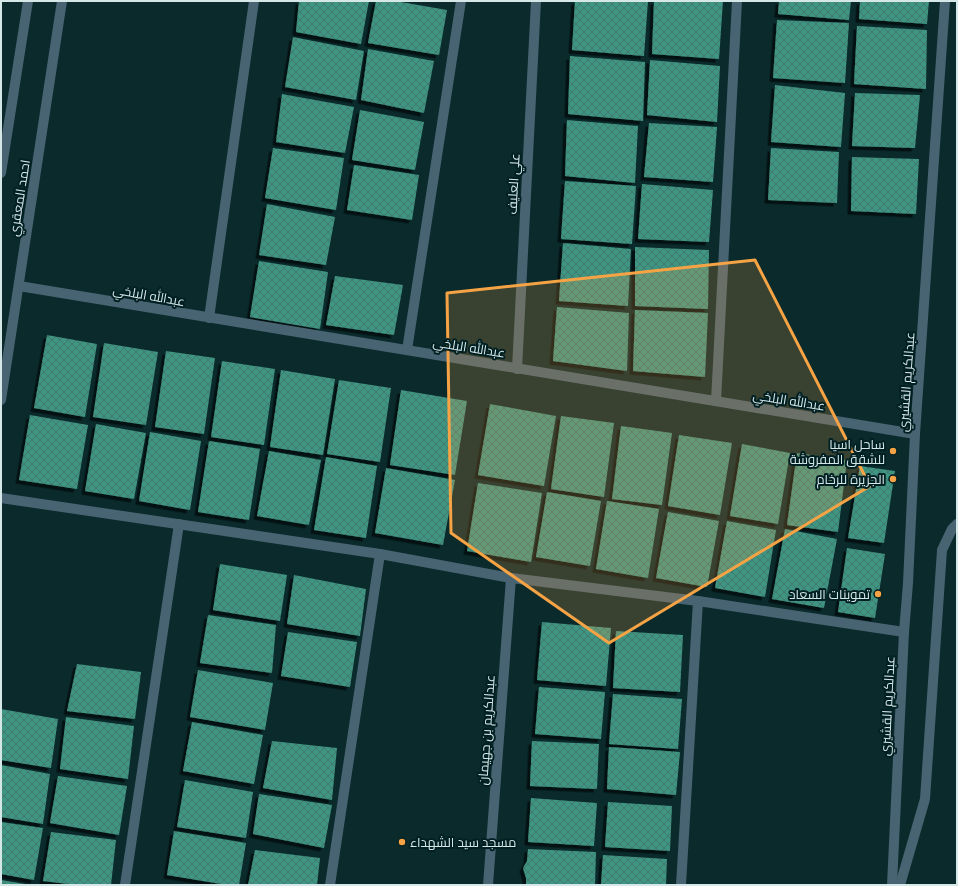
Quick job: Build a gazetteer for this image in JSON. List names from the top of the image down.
{
  "streets": {
    "street": [
      "علي العليف",
      "احمد المعقري",
      "عبدالله البلخي",
      "عبدالكريم القشيري",
      "عبدالكريم بن جهيمان"
    ]
  },
  "crossings": [
    ["علي العليف", "عبدالله البلخي"],
    ["احمد المعقري", "عبدالله البلخي"],
    ["عبدالله البلخي", "عبدالكريم القشيري"]
  ],
  "places": [
    "ساحل اسيا للشقق المفروشة",
    "الجزيرة للرخام",
    "تموينات السعاد",
    "مسجد سيد الشهداء"
  ]
}
